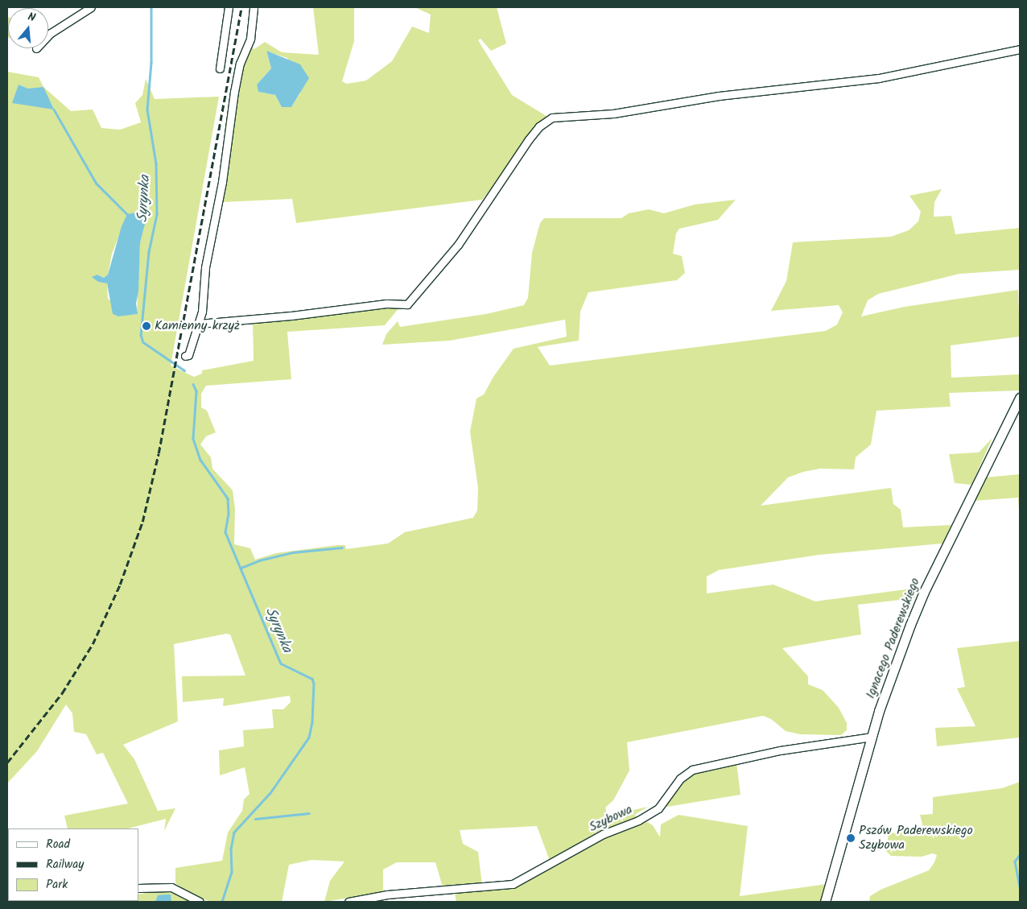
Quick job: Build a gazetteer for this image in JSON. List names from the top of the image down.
{
  "streets": {
    "street": ["Ignacego Paderewskiego", "Szybowa"]
  },
  "crossings": [
    ["Ignacego Paderewskiego", "Szybowa"]
  ],
  "water": ["Syrynka"],
  "places": ["Kamienny krzyż", "Pszów Paderewskiego Szybowa"],
  "legend": ["Road", "Railway", "Park"],
  "north": "top"
}
